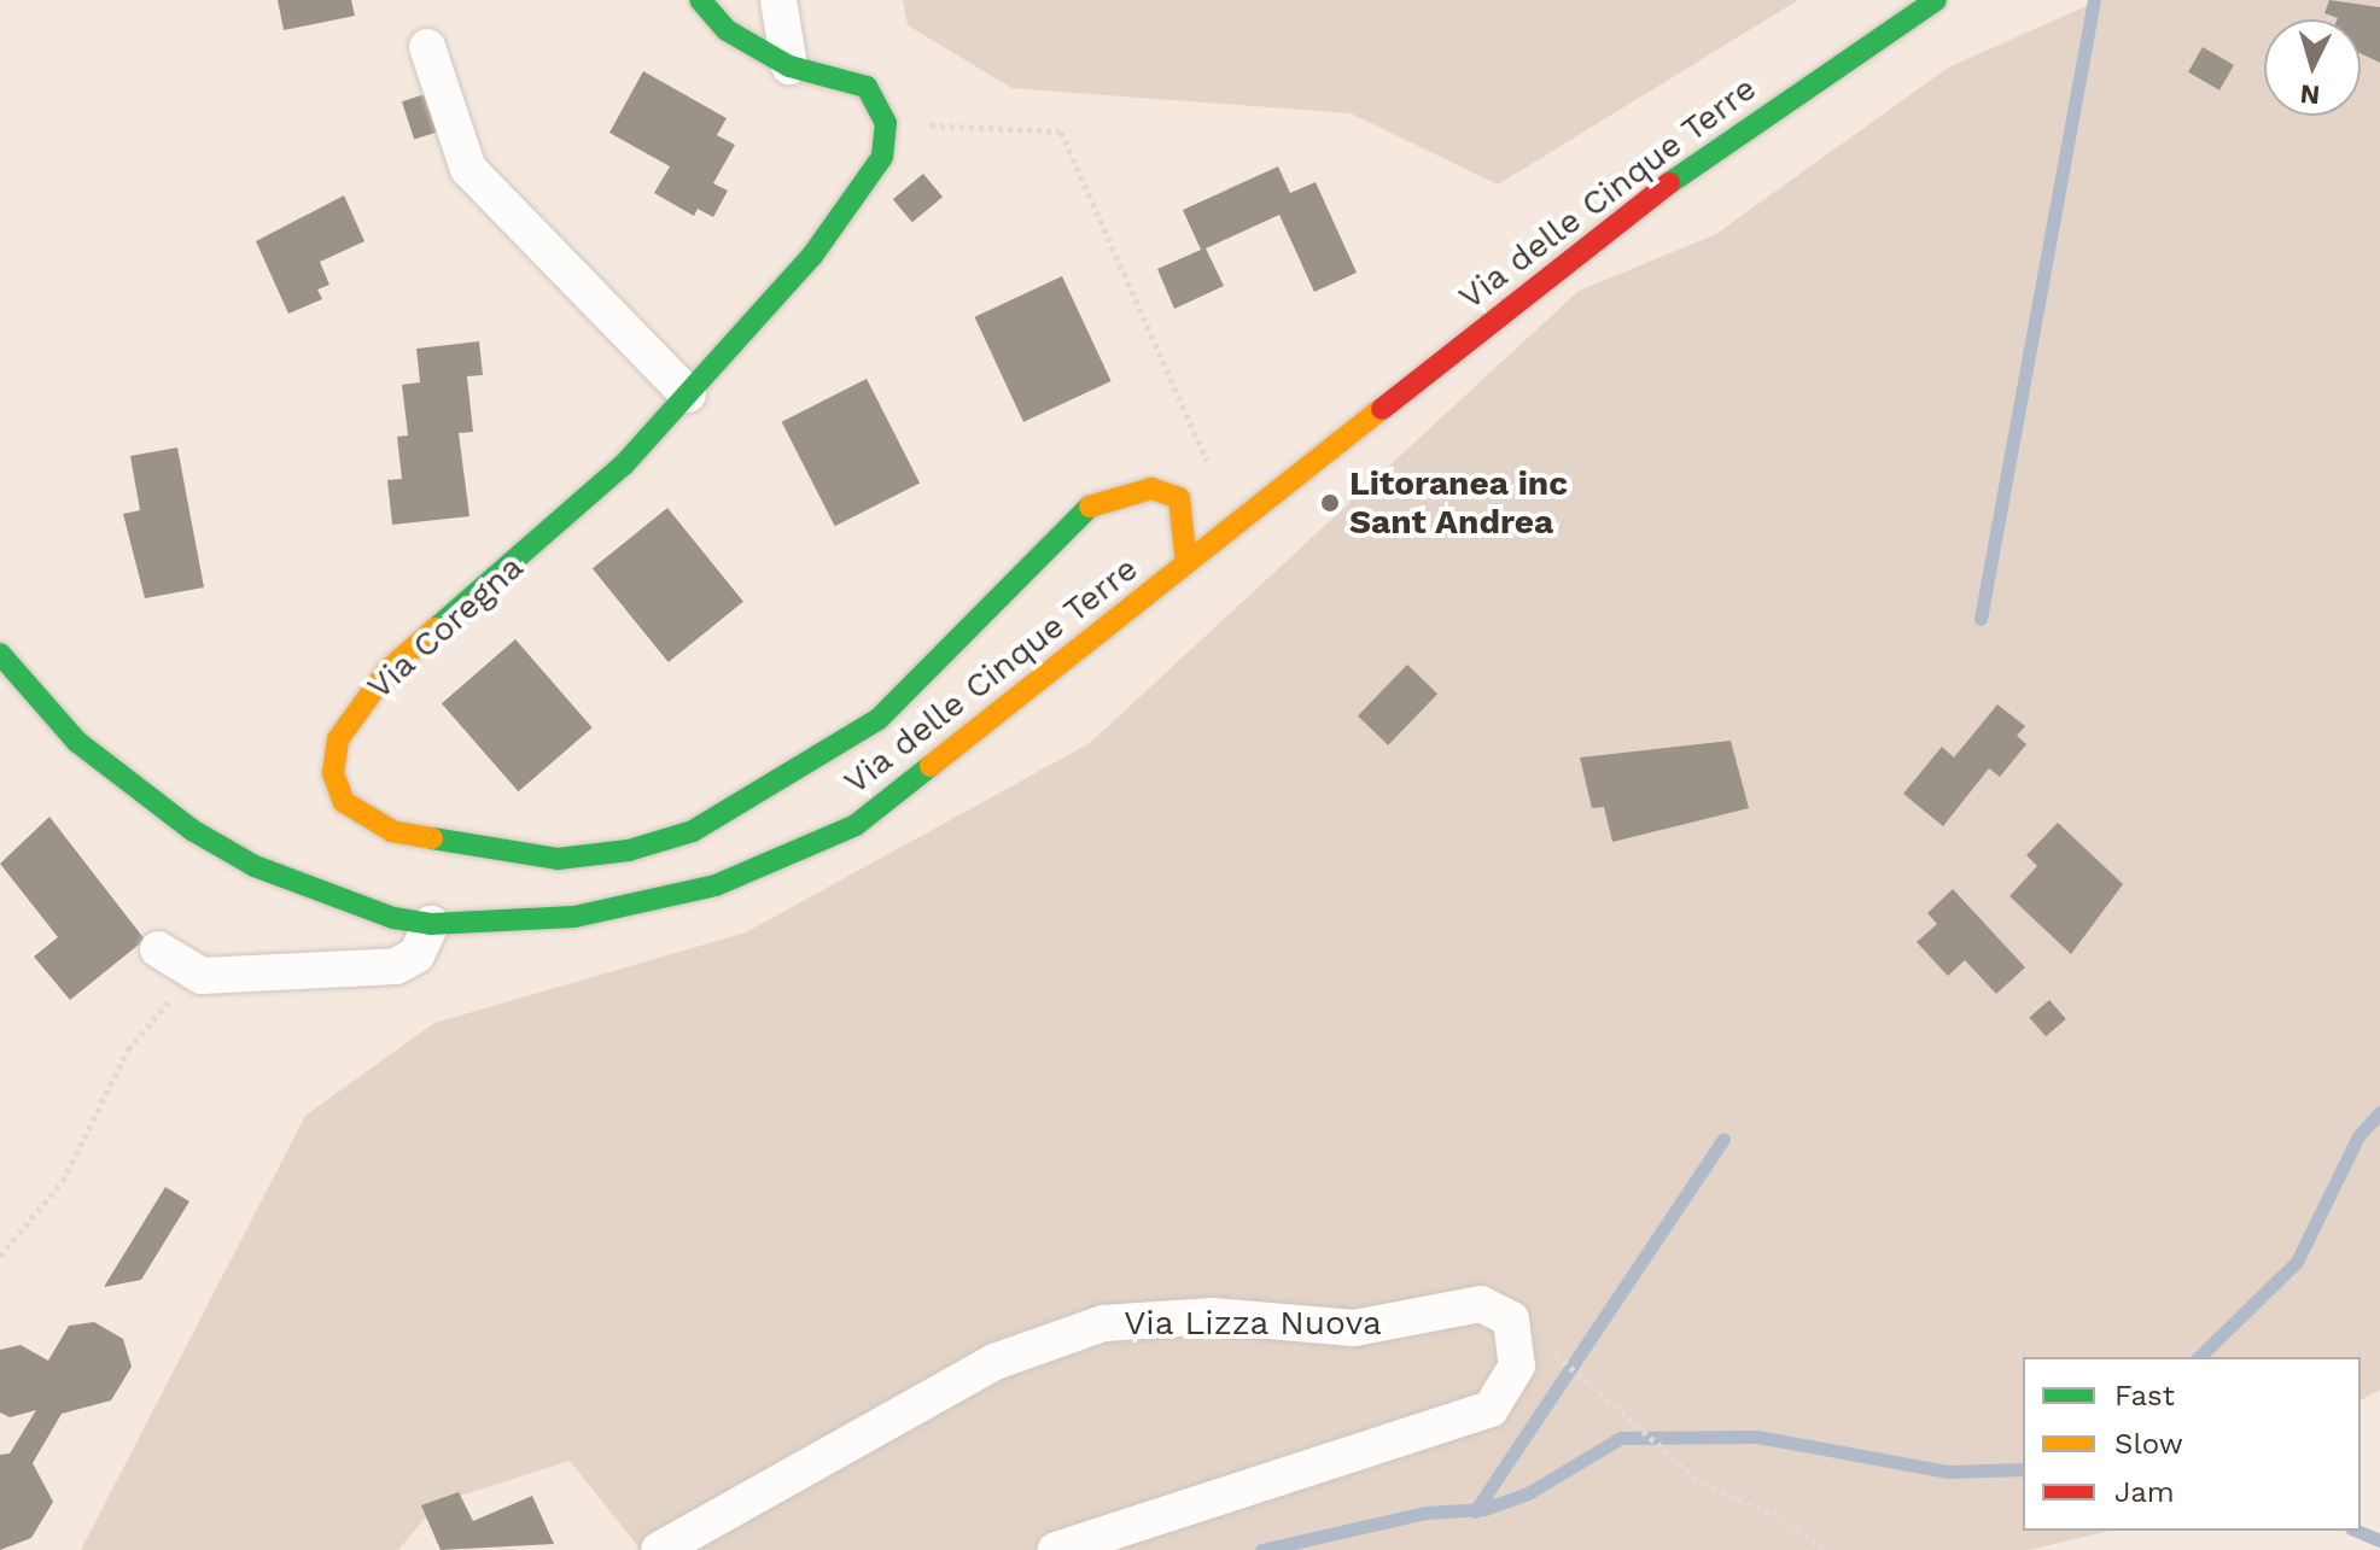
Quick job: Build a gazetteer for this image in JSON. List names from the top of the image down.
{
  "streets": {
    "main road": ["Via delle Cinque Terre", "Via Coregna"],
    "street": ["Via Lizza Nuova"]
  },
  "crossings": [
    ["Via delle Cinque Terre", "Via Coregna"]
  ],
  "places": ["Litoranea inc Sant Andrea"],
  "legend": ["Fast", "Slow", "Jam"],
  "north": "bottom"
}
